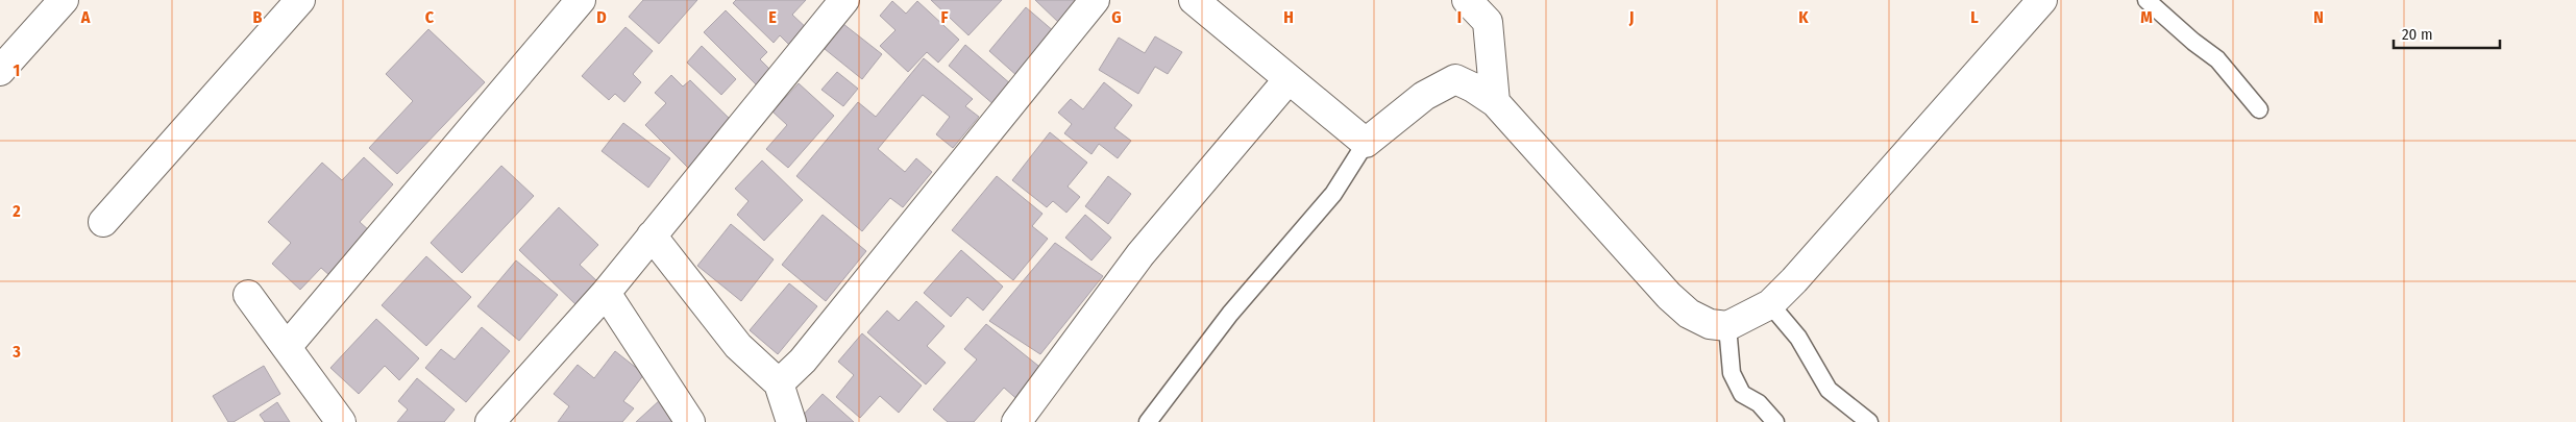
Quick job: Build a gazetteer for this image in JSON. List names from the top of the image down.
{
  "scale_bar": "20 m",
  "grid": {
    "columns": [
      "A",
      "B",
      "C",
      "D",
      "E",
      "F",
      "G",
      "H",
      "I",
      "J",
      "K",
      "L",
      "M",
      "N"
    ],
    "rows": ["1", "2", "3"]
  }
}
